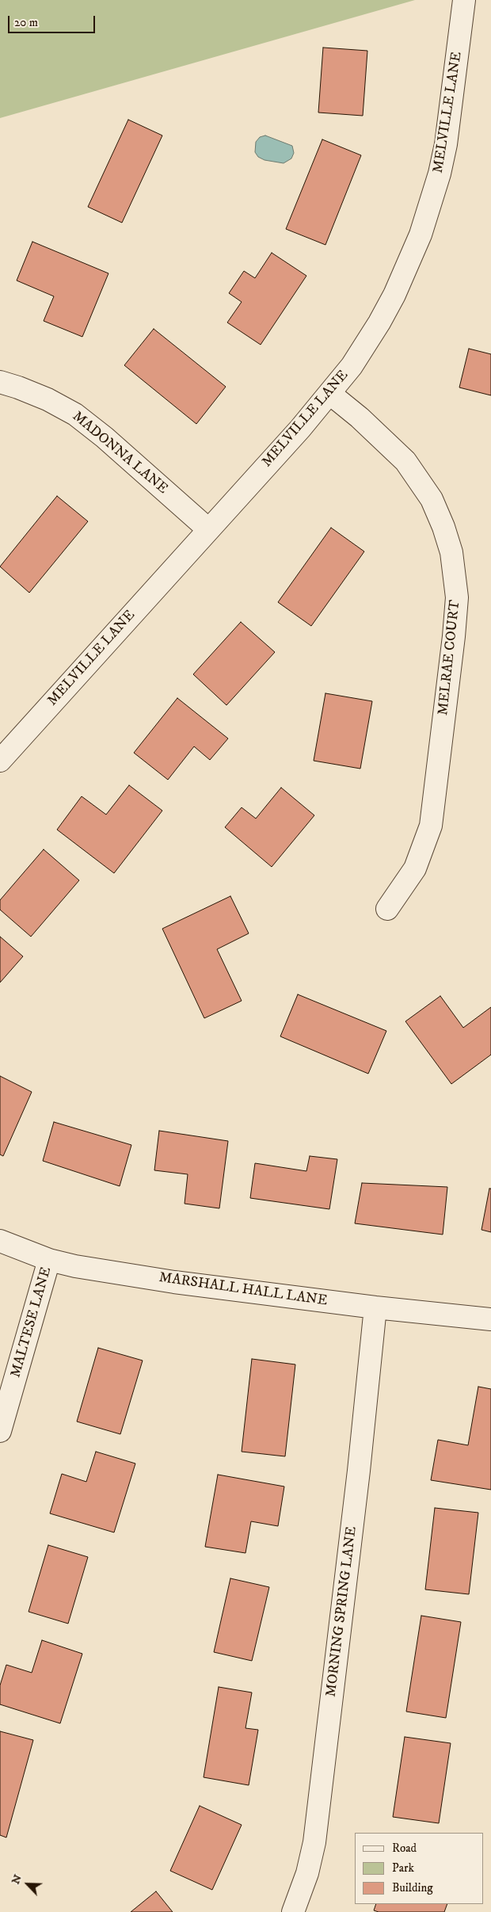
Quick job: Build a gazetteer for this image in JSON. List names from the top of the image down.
{
  "streets": {
    "street": [
      "MELVILLE LANE",
      "MADONNA LANE",
      "MELRAE COURT",
      "MARSHALL HALL LANE",
      "MALTESE LANE",
      "MORNING SPRING LANE"
    ]
  },
  "crossings": [
    ["MELVILLE LANE", "MADONNA LANE"],
    ["MELVILLE LANE", "MELRAE COURT"],
    ["MARSHALL HALL LANE", "MALTESE LANE"],
    ["MARSHALL HALL LANE", "MORNING SPRING LANE"]
  ],
  "legend": ["Road", "Park", "Building"],
  "scale_bar": "20 m",
  "north": "top left"
}
